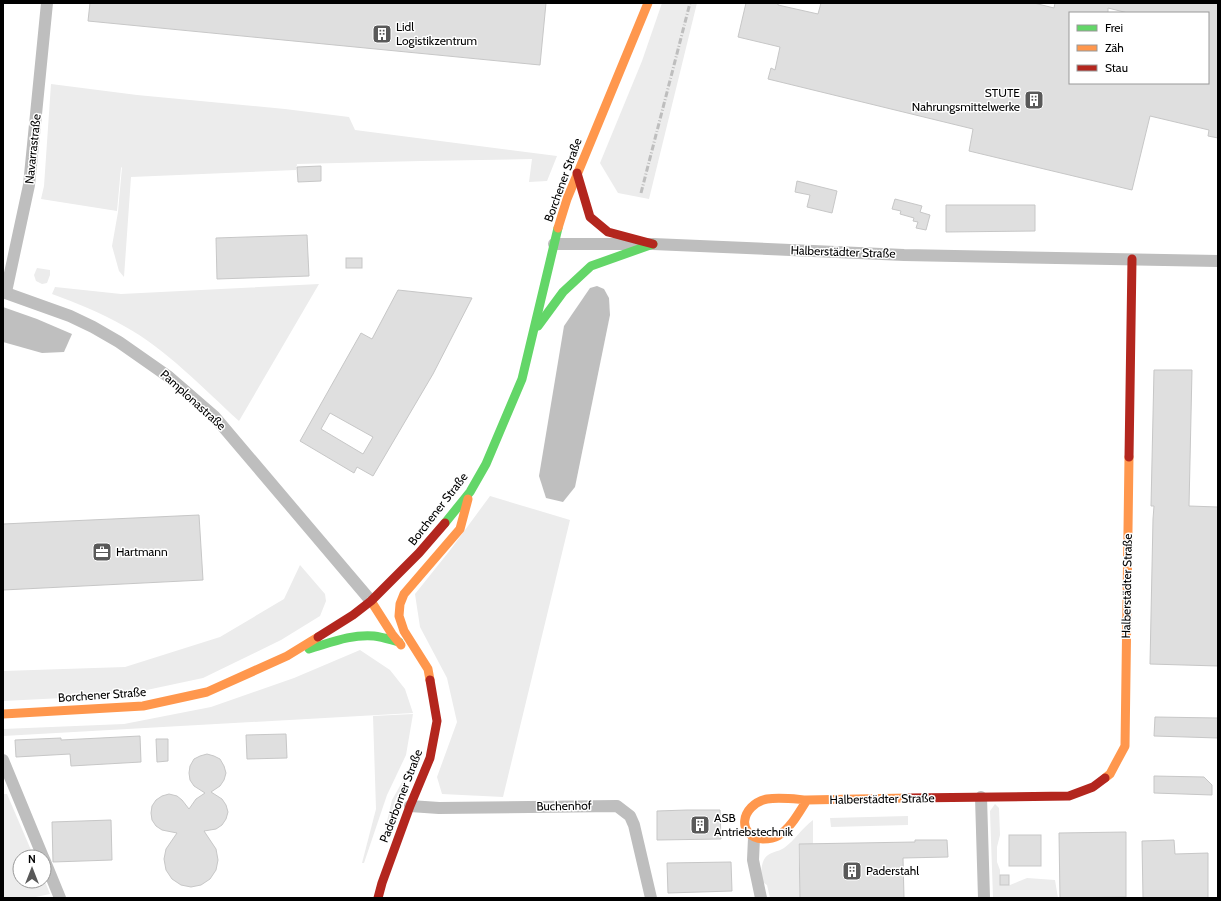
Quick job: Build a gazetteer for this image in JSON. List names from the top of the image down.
{
  "streets": {
    "main road": ["Borchener Straße", "Halberstädter Straße", "Paderborner Straße"],
    "street": ["Navarrastraße", "Pamplonastraße", "Buchenhof"]
  },
  "crossings": [
    ["Navarrastraße", "Pamplonastraße"],
    ["Borchener Straße", "Halberstädter Straße"],
    ["Borchener Straße", "Pamplonastraße"],
    ["Borchener Straße", "Paderborner Straße"],
    ["Pamplonastraße", "Paderborner Straße"],
    ["Paderborner Straße", "Buchenhof"]
  ],
  "places": {
    "building": [
      "Lidl Logistikzentrum",
      "STUTE Nahrungsmittelwerke",
      "ASB Antriebstechnik",
      "Paderstahl"
    ],
    "office": ["Hartmann"]
  },
  "legend": ["Frei", "Zäh", "Stau"],
  "north": "top"
}
